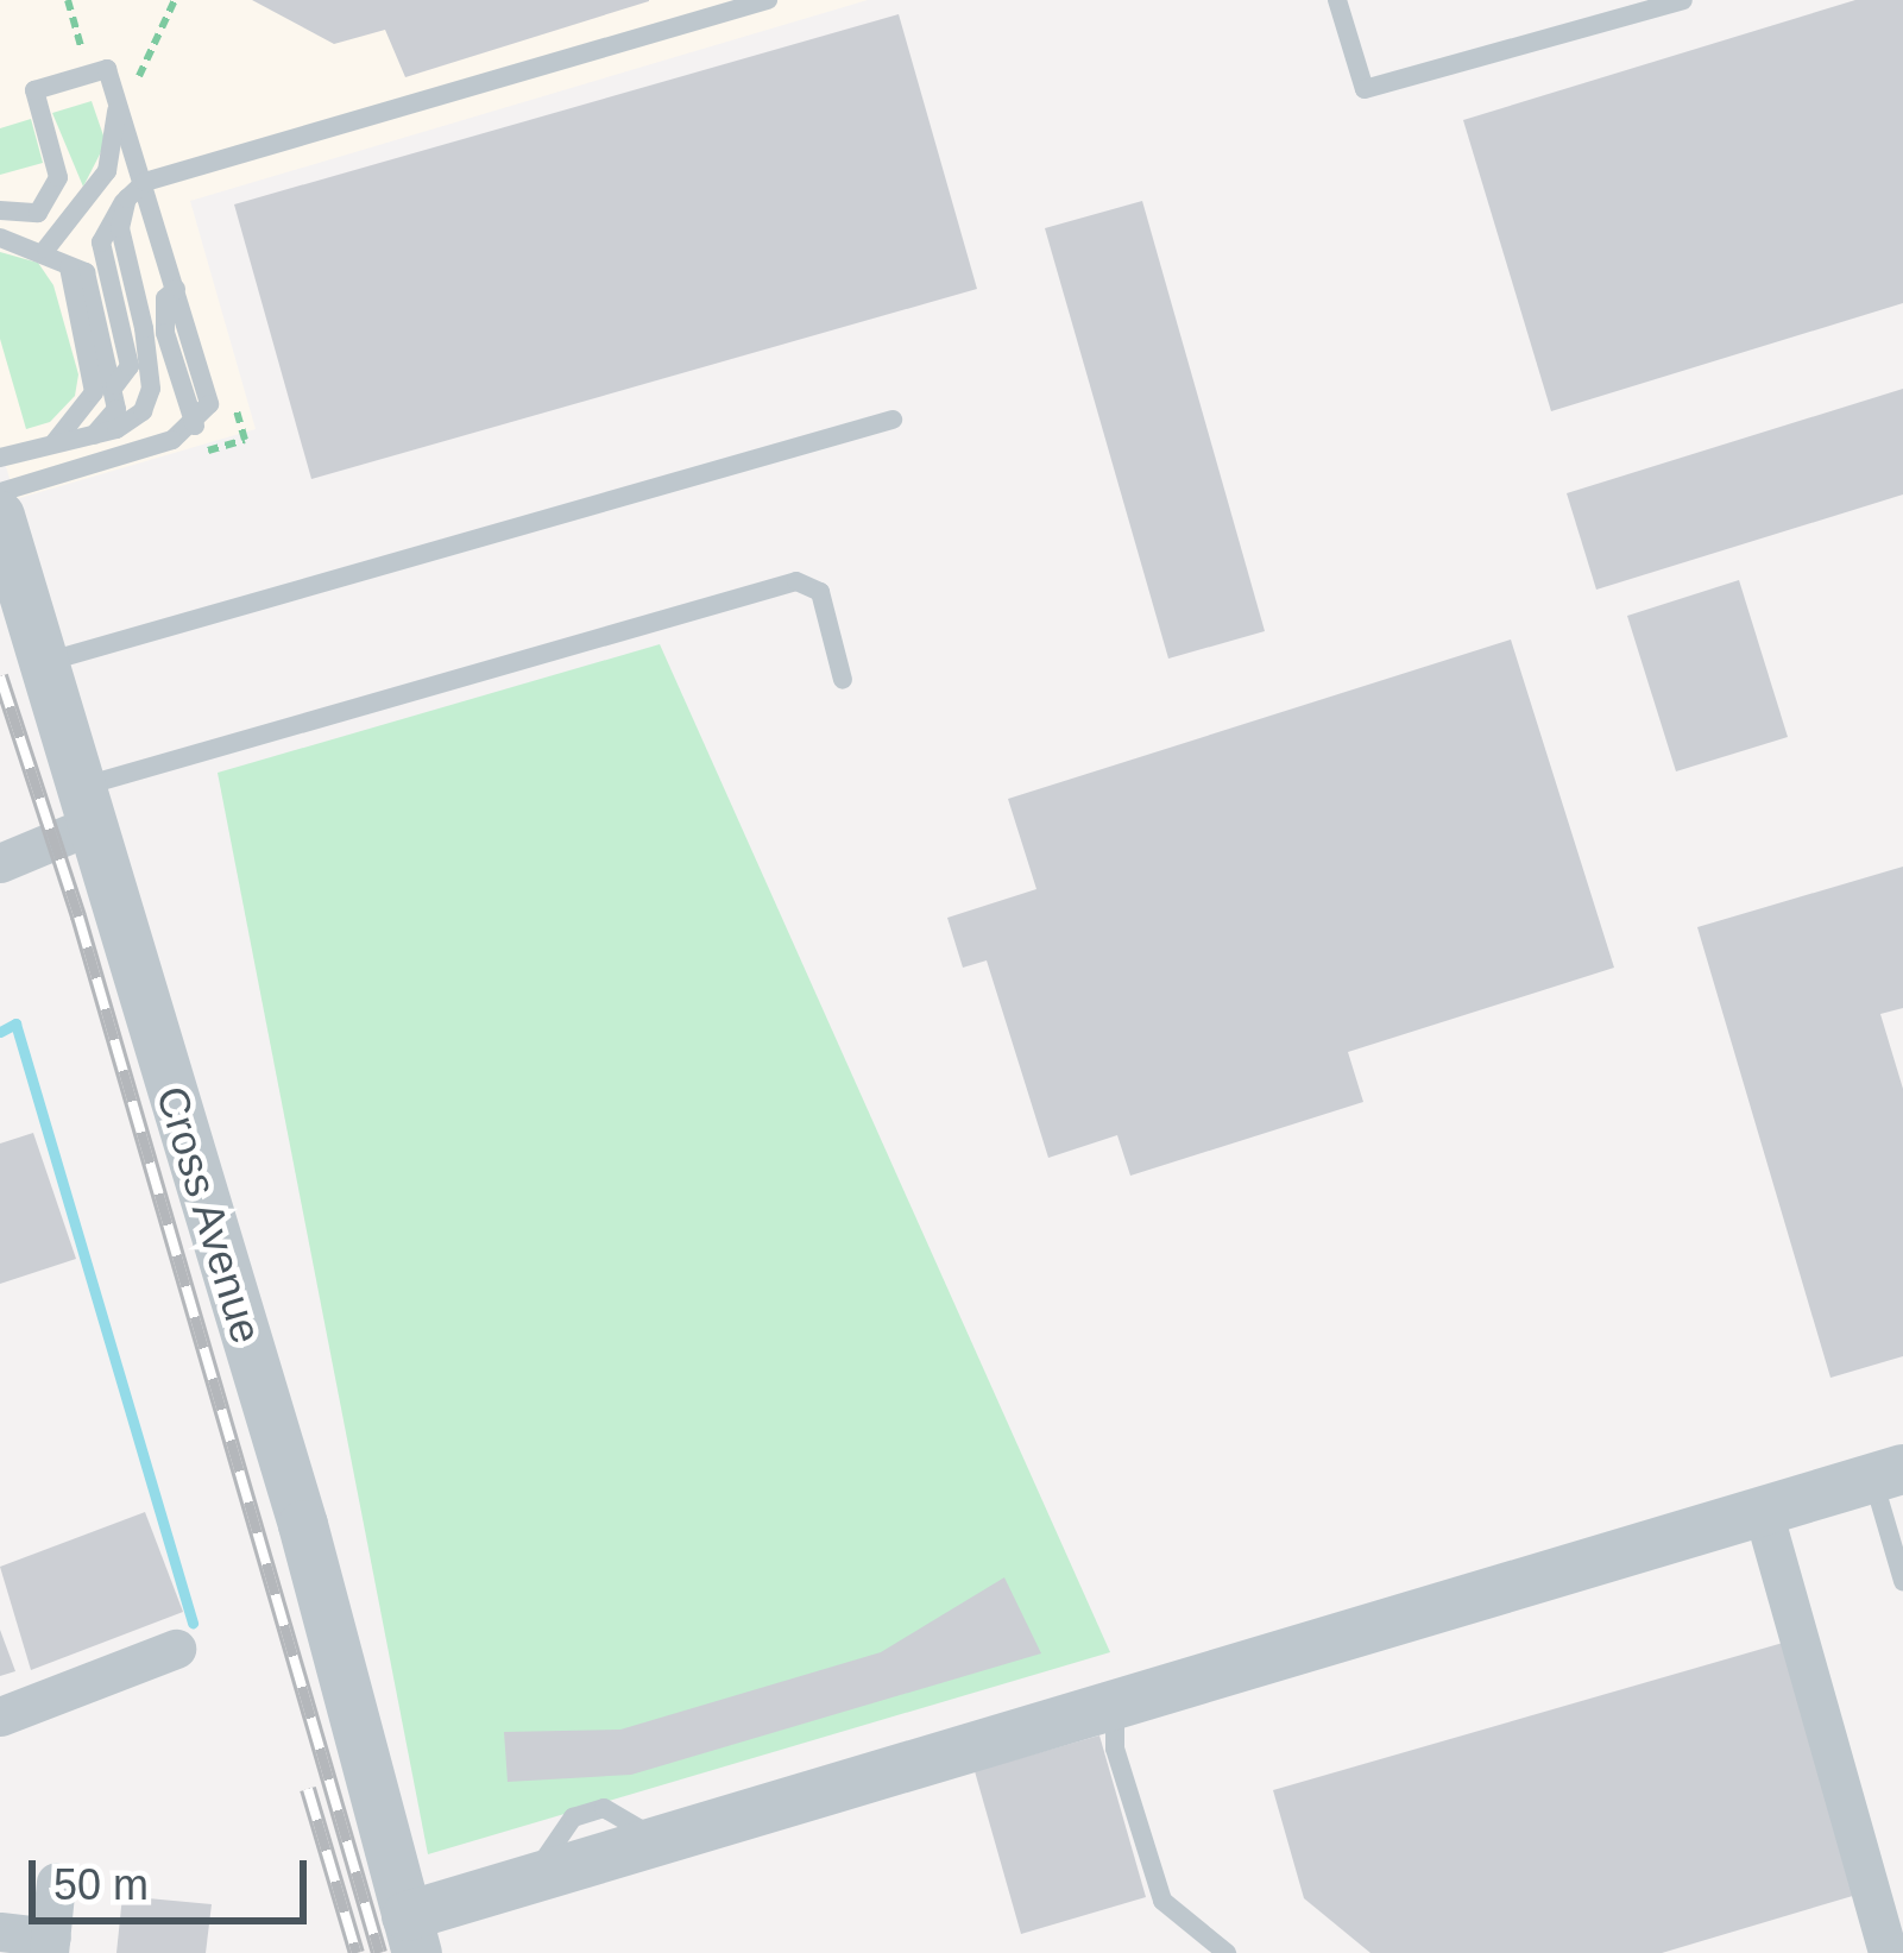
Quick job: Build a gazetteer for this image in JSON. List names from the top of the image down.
{
  "streets": {
    "street": ["Cross Avenue"]
  },
  "scale_bar": "50 m"
}
